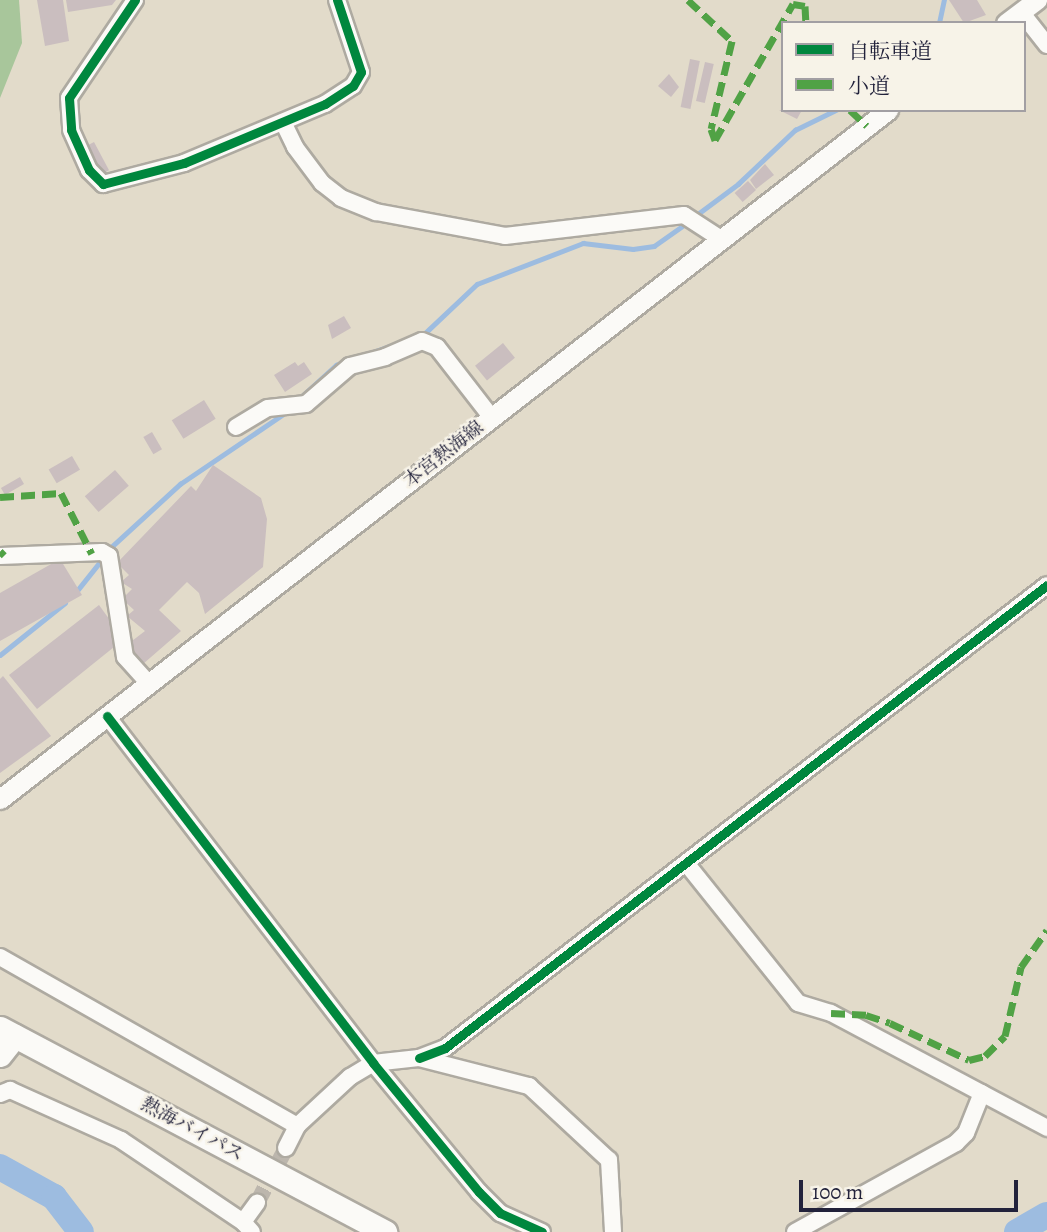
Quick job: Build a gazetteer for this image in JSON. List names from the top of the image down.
{
  "streets": {
    "highway": ["熱海バイパス"],
    "main road": ["本宮熱海線"]
  },
  "legend": ["自転車道", "小道"],
  "scale_bar": "100 m"
}
